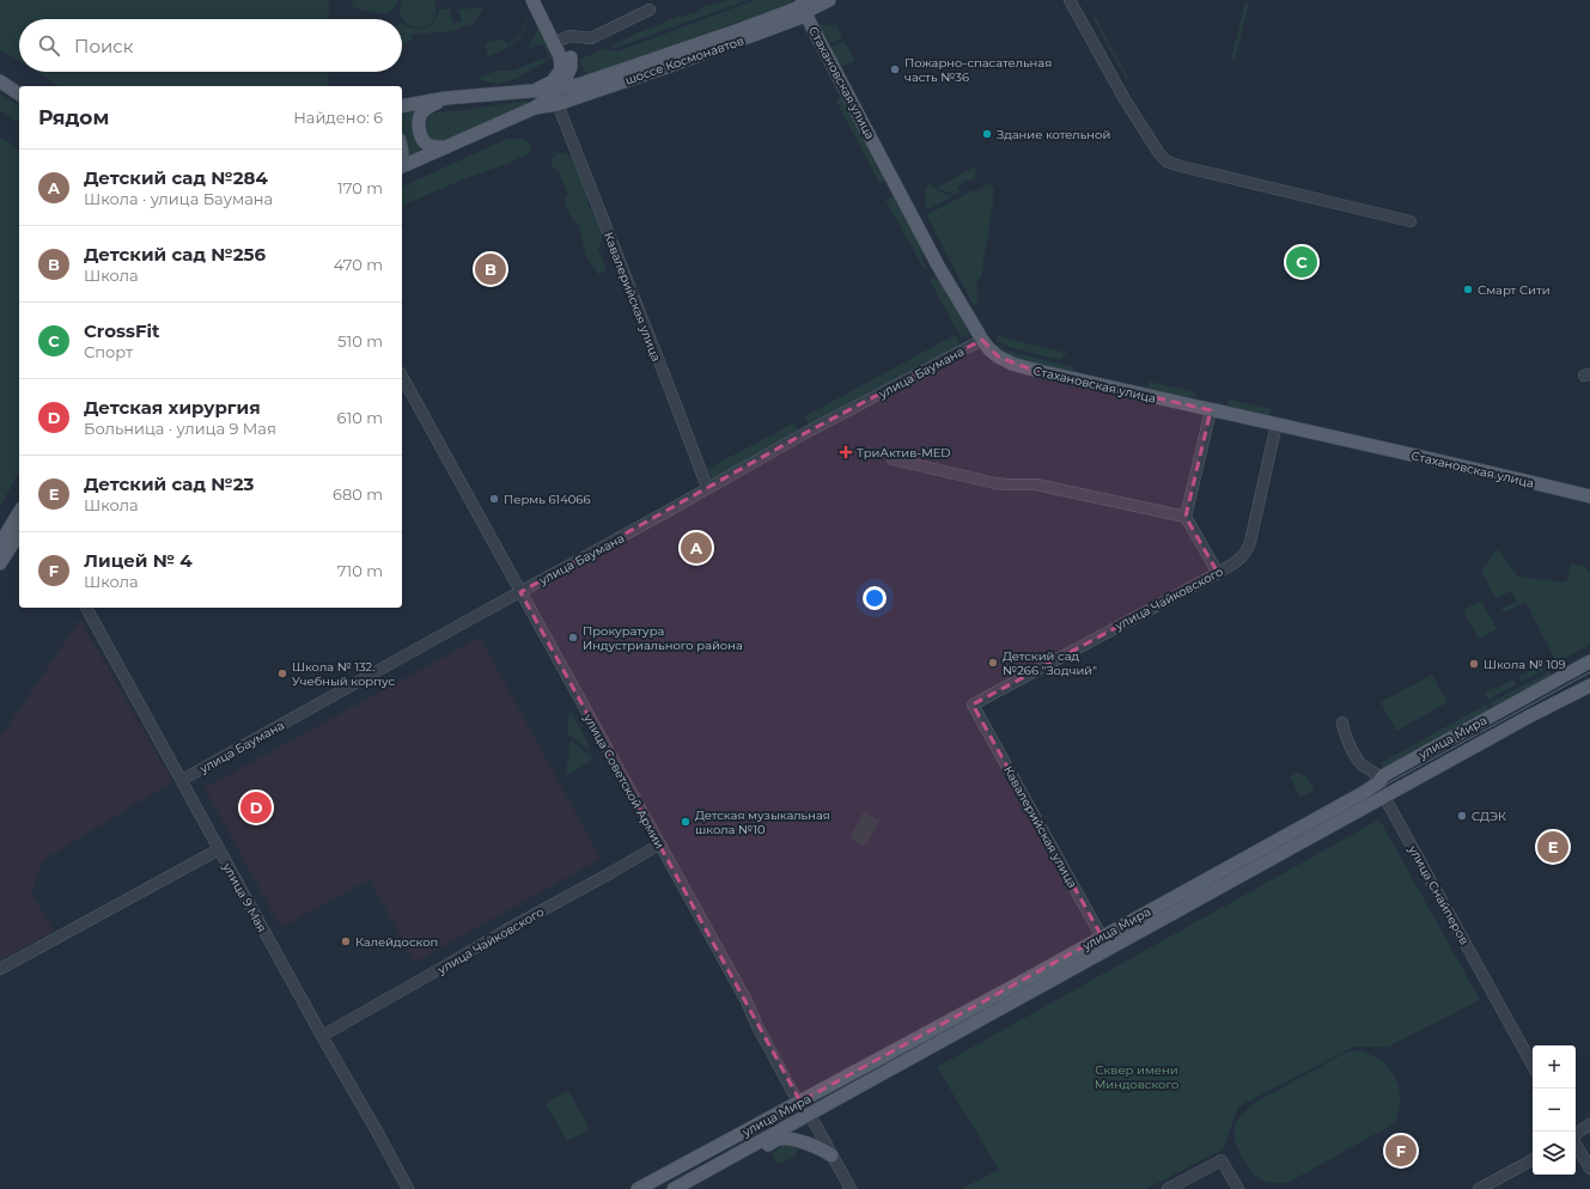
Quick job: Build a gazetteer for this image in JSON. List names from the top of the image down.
{
  "streets": {
    "main road": ["шоссе Космонавтов", "Стахановская улица", "улица Мира"],
    "street": [
      "Кавалерийская улица",
      "улица Баумана",
      "улица Чайковского",
      "улица Советской Армии",
      "улица Снайперов",
      "улица 9 Мая"
    ]
  },
  "crossings": [
    ["шоссе Космонавтов", "Стахановская улица"],
    ["шоссе Космонавтов", "Кавалерийская улица"],
    ["Стахановская улица", "улица Баумана"],
    ["Стахановская улица", "улица Чайковского"],
    ["Кавалерийская улица", "улица Баумана"],
    ["Кавалерийская улица", "улица Чайковского"],
    ["Кавалерийская улица", "улица Мира"],
    ["улица Баумана", "улица Советской Армии"],
    ["улица Баумана", "улица 9 Мая"],
    ["улица Чайковского", "улица Советской Армии"],
    ["улица Чайковского", "улица 9 Мая"],
    ["улица Мира", "улица Советской Армии"],
    ["улица Мира", "улица Снайперов"]
  ],
  "parks": ["Сквер имени Миндовского"],
  "places": {
    "other": [
      "Пожарно-спасательная часть №36",
      "Здание котельной",
      "Смарт Сити",
      "Пермь 614066",
      "Прокуратура Индустриального района",
      "Детский сад №266 \"Зодчий\"",
      "Школа № 109",
      "Школа № 132. Учебный корпус",
      "СДЭК",
      "Детская музыкальная школа №10",
      "Калейдоскоп"
    ],
    "health": ["ТриАктив-MED"]
  },
  "page": {
    "search": "Поиск",
    "heading": ["Рядом", "Найдено: 6"],
    "list": [
      {
        "mark": "A",
        "name": "Детский сад №284",
        "note": "Школа · улица Баумана",
        "value": "170 m"
      },
      {
        "mark": "B",
        "name": "Детский сад №256",
        "note": "Школа",
        "value": "470 m"
      },
      {
        "mark": "C",
        "name": "CrossFit",
        "note": "Спорт",
        "value": "510 m"
      },
      {
        "mark": "D",
        "name": "Детская хирургия",
        "note": "Больница · улица 9 Мая",
        "value": "610 m"
      },
      {
        "mark": "E",
        "name": "Детский сад №23",
        "note": "Школа",
        "value": "680 m"
      },
      {
        "mark": "F",
        "name": "Лицей № 4",
        "note": "Школа",
        "value": "710 m"
      }
    ],
    "pins": [
      "C",
      "B",
      "A",
      "D",
      "E",
      "F"
    ],
    "map_buttons": ["+", "−"]
  }
}
